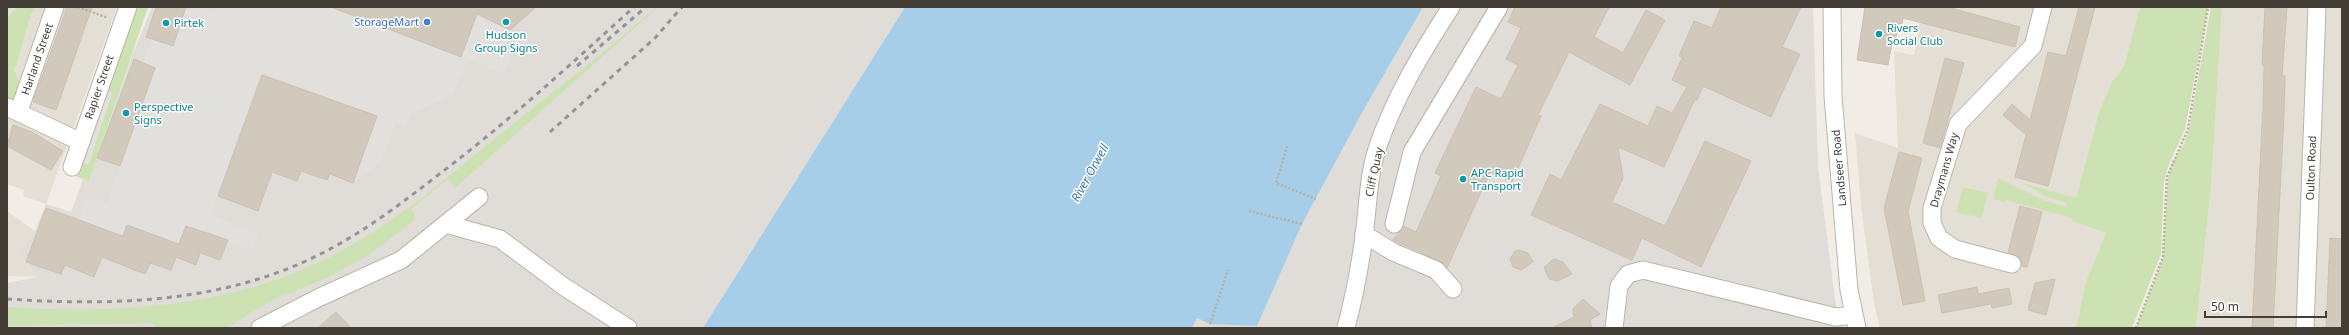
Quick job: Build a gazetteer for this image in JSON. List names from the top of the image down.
{
  "streets": {
    "street": [
      "Harland Street",
      "Rapier Street",
      "Landseer Road",
      "Oulton Road",
      "Draymans Way",
      "Cliff Quay"
    ]
  },
  "water": ["River Orwell"],
  "places": [
    "StorageMart",
    "Hudson Group Signs",
    "Pirtek",
    "Rivers Social Club",
    "Perspective Signs",
    "APC Rapid Transport"
  ],
  "scale_bar": "50 m"
}
